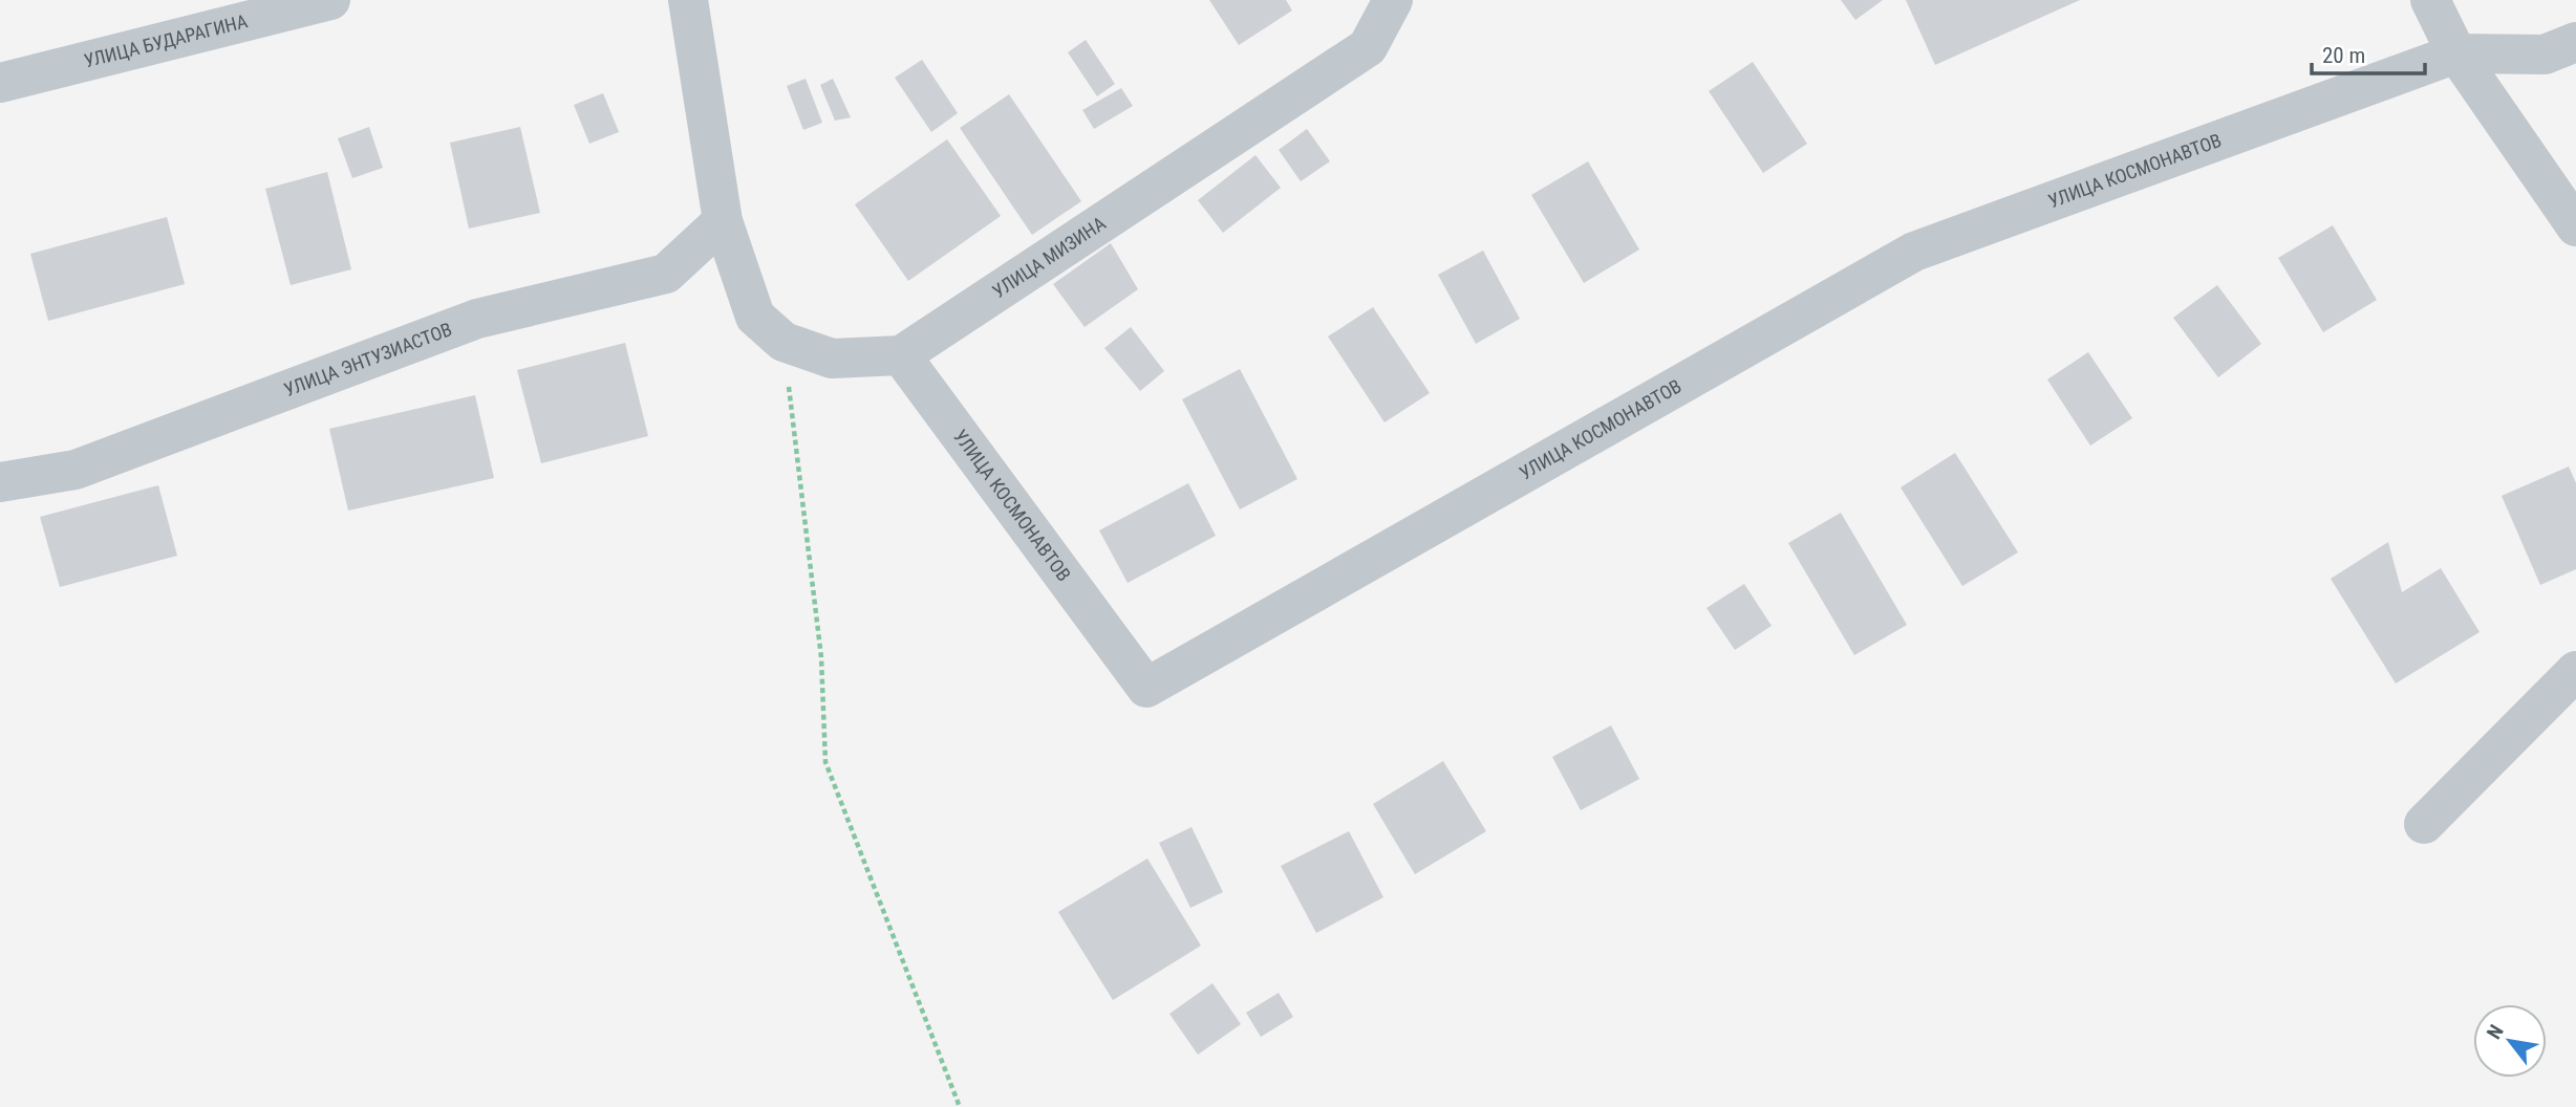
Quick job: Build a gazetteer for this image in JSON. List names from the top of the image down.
{
  "streets": {
    "street": [
      "УЛИЦА БУДАРАГИНА",
      "УЛИЦА КОСМОНАВТОВ",
      "УЛИЦА МИЗИНА",
      "УЛИЦА ЭНТУЗИАСТОВ"
    ]
  },
  "crossings": [
    ["УЛИЦА КОСМОНАВТОВ", "УЛИЦА МИЗИНА"]
  ],
  "scale_bar": "20 m",
  "north": "top left"
}
